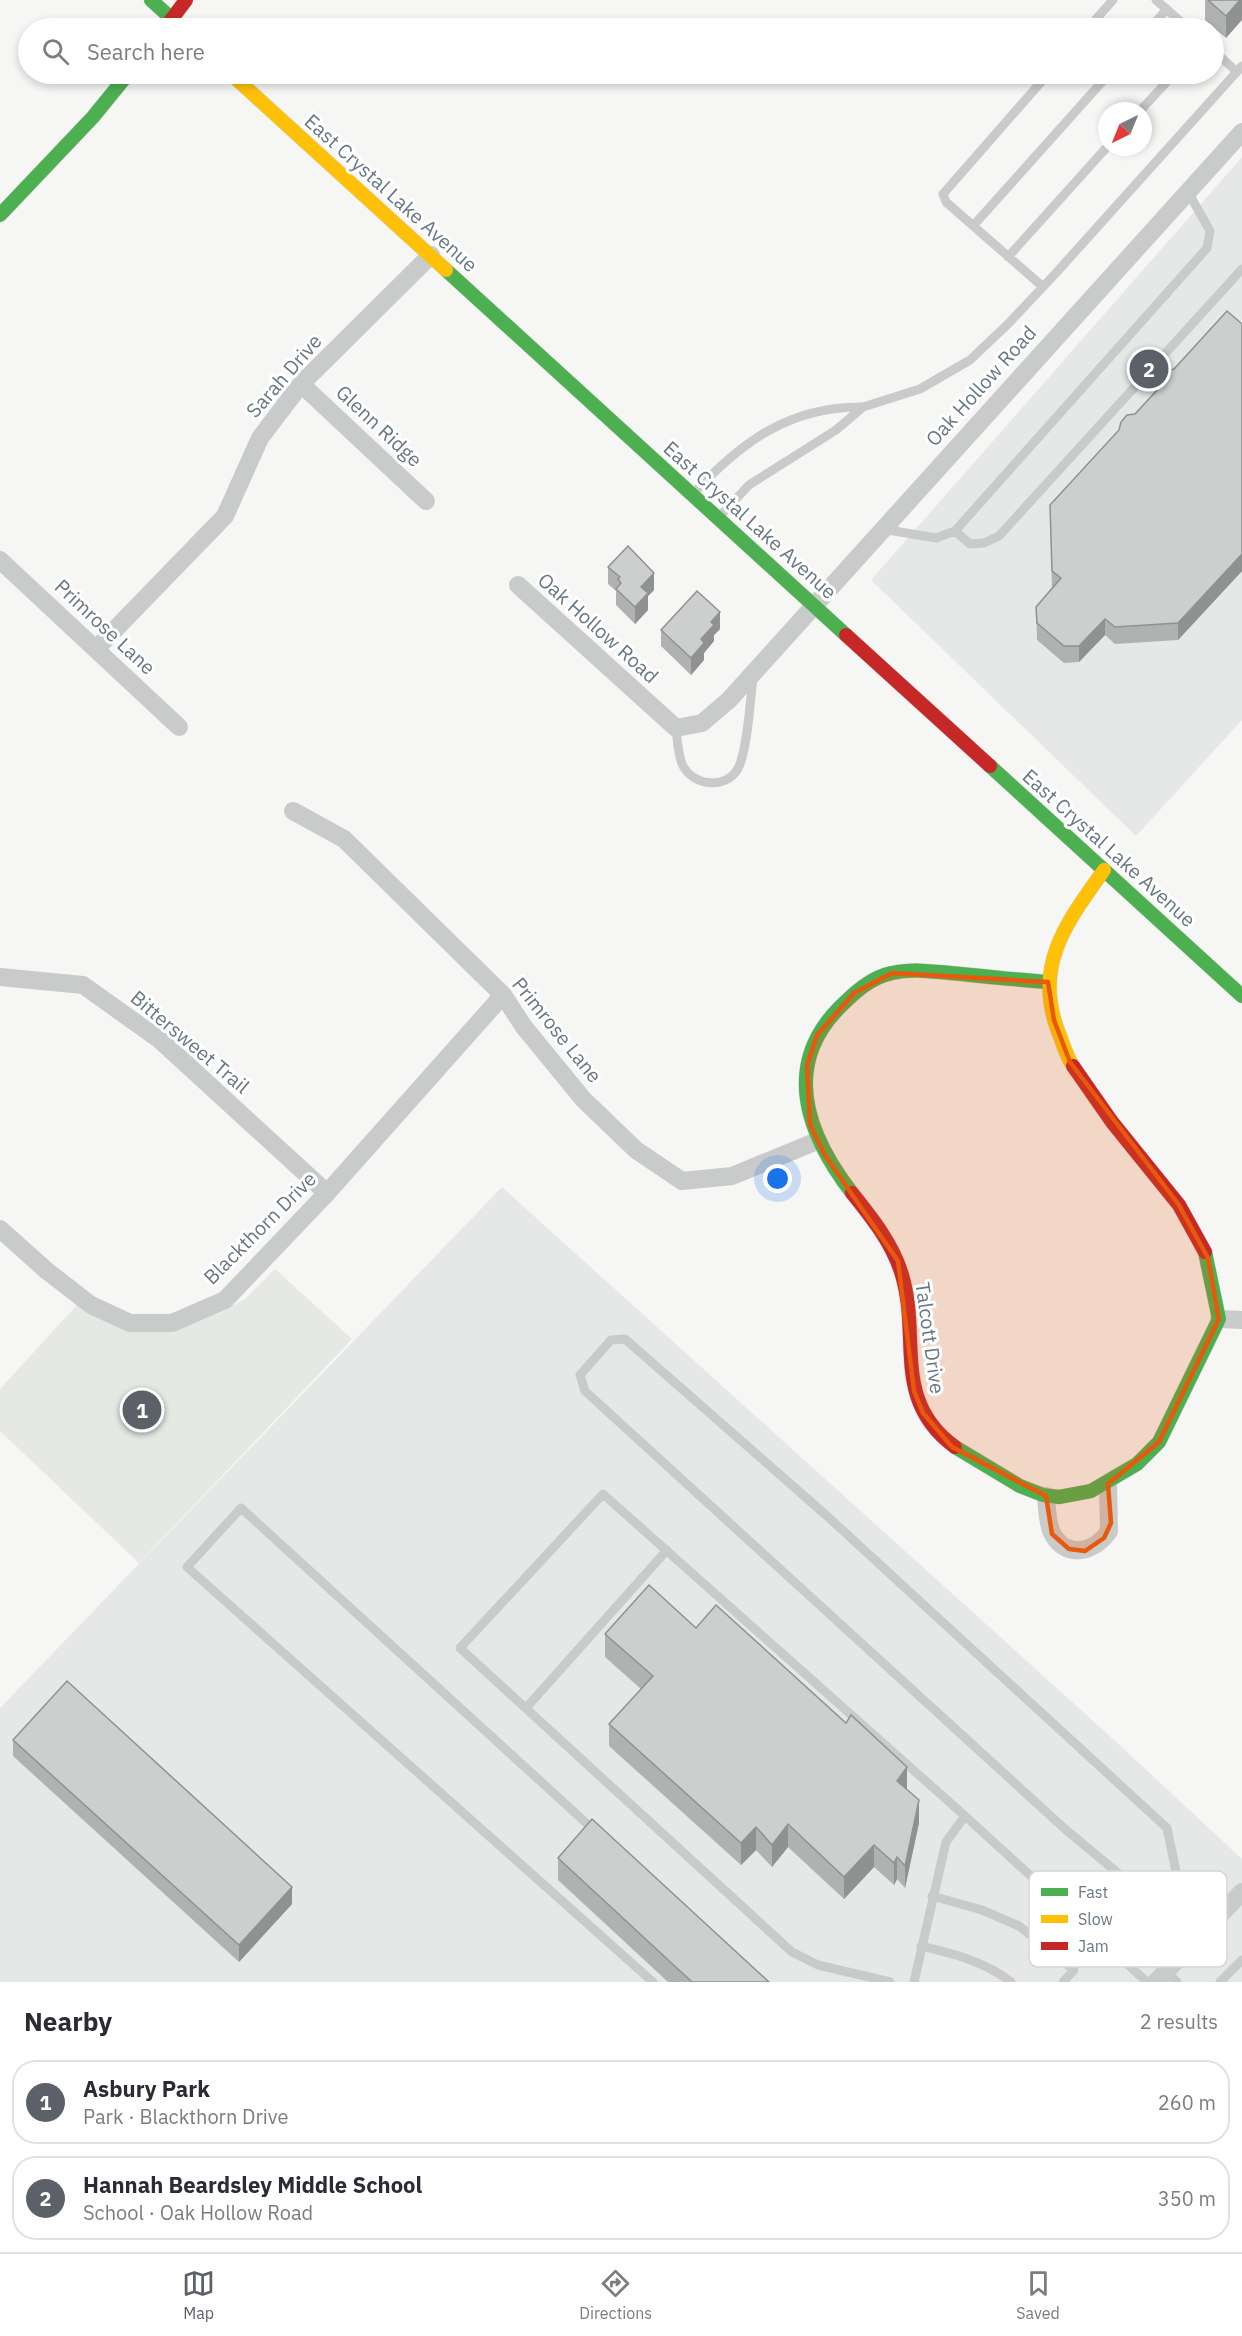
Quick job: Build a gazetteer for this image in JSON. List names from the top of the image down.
{
  "streets": {
    "street": [
      "East Crystal Lake Avenue",
      "Sarah Drive",
      "Oak Hollow Road",
      "Glenn Ridge",
      "Primrose Lane",
      "Bittersweet Trail",
      "Blackthorn Drive",
      "Talcott Drive"
    ]
  },
  "crossings": [
    ["East Crystal Lake Avenue", "Sarah Drive"],
    ["East Crystal Lake Avenue", "Oak Hollow Road"],
    ["Sarah Drive", "Glenn Ridge"],
    ["Sarah Drive", "Primrose Lane"],
    ["Primrose Lane", "Blackthorn Drive"],
    ["Primrose Lane", "Talcott Drive"],
    ["Bittersweet Trail", "Blackthorn Drive"]
  ],
  "legend": ["Fast", "Slow", "Jam"],
  "north": "bottom left",
  "page": {
    "search": "Search here",
    "pins": ["2", "1"],
    "heading": ["Nearby", "2 results"],
    "list": [
      {
        "mark": "1",
        "name": "Asbury Park",
        "note": "Park · Blackthorn Drive",
        "value": "260 m"
      },
      {
        "mark": "2",
        "name": "Hannah Beardsley Middle School",
        "note": "School · Oak Hollow Road",
        "value": "350 m"
      }
    ],
    "nav": ["Map", "Directions", "Saved"]
  }
}
